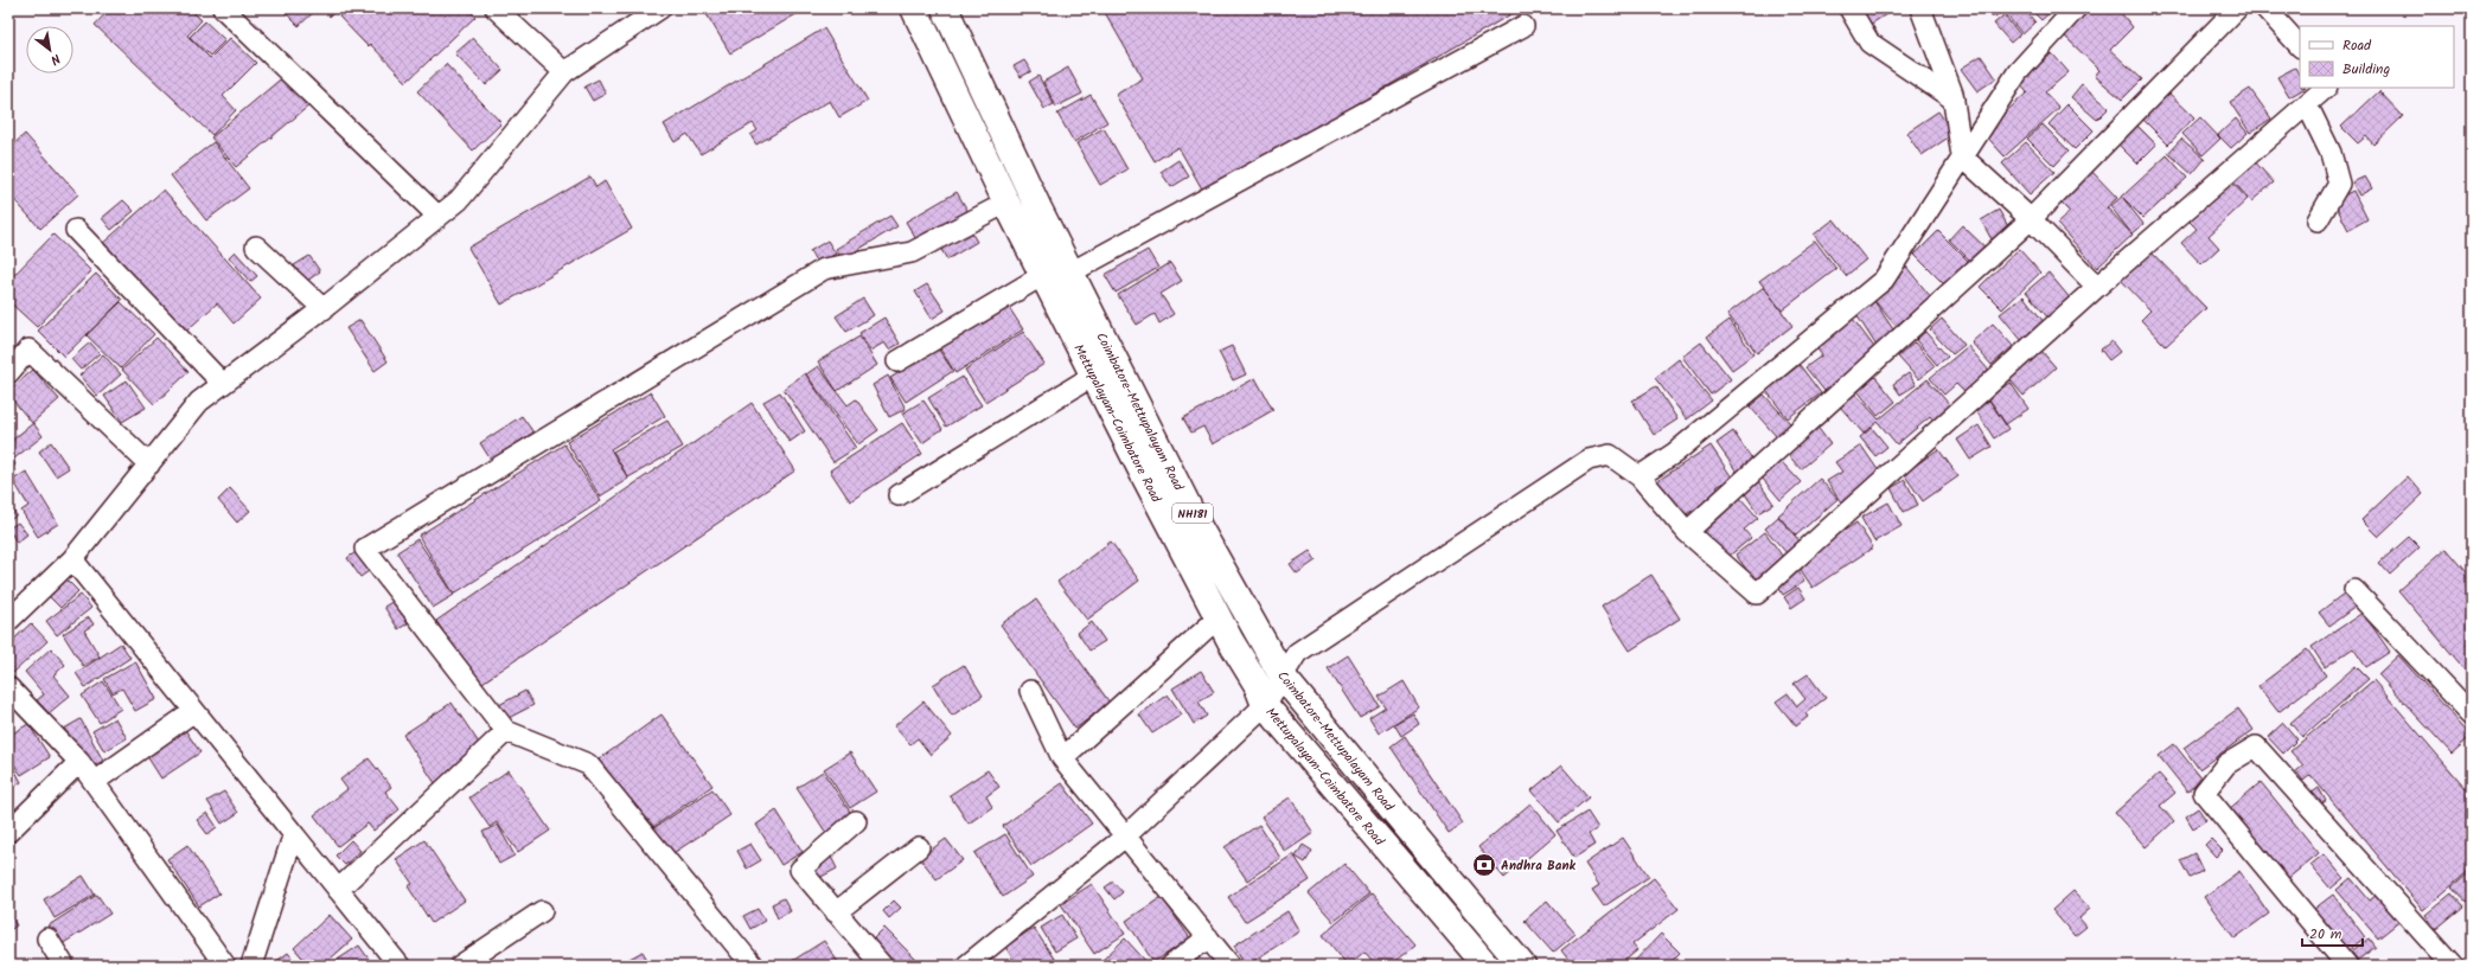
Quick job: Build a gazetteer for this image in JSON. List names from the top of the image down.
{
  "streets": {
    "highway": ["Coimbatore-Mettupalayam Road", "Mettupalayam-Coimbatore Road", "NH181"]
  },
  "places": {
    "bank": ["Andhra Bank"]
  },
  "legend": ["Road", "Building"],
  "scale_bar": "20 m",
  "north": "bottom right"
}
